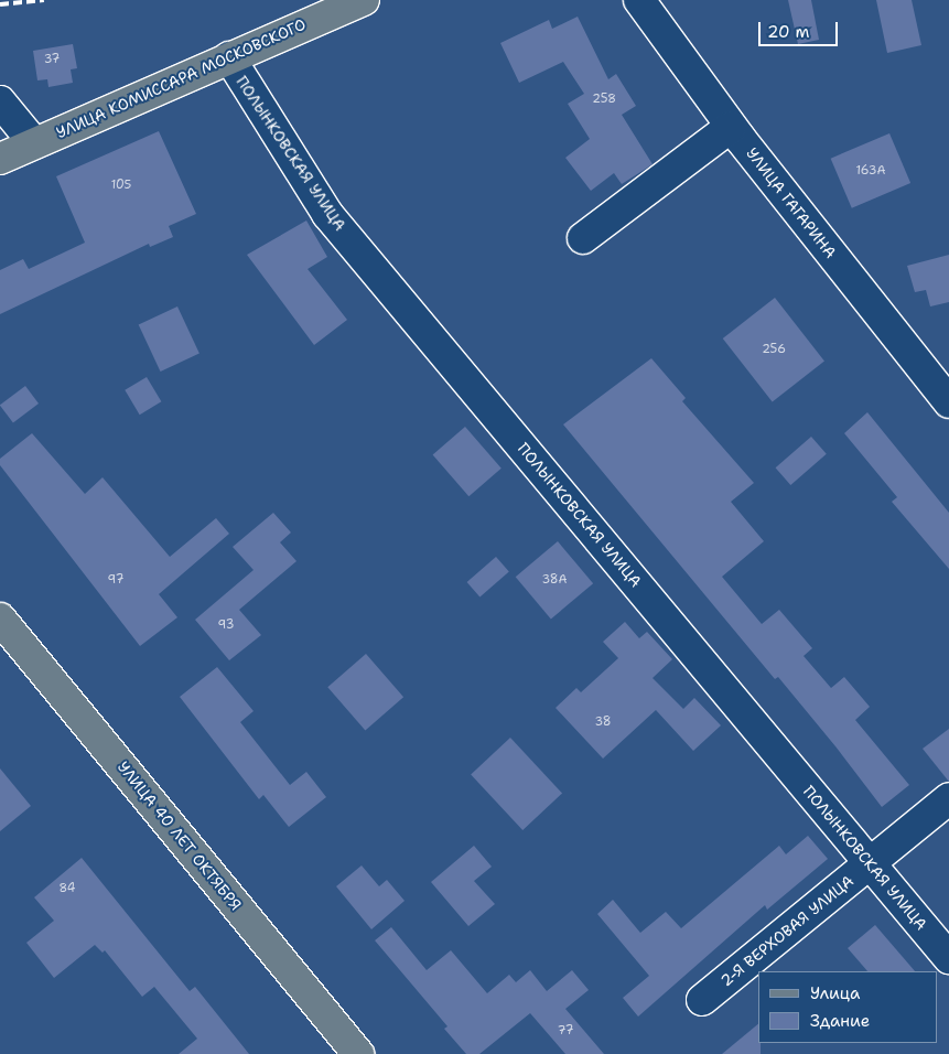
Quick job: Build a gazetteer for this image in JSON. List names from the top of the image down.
{
  "streets": {
    "main road": ["УЛИЦА КОМИССАРА МОСКОВСКОГО", "УЛИЦА 40 ЛЕТ ОКТЯБРЯ"],
    "street": ["ПОЛЫНКОВСКАЯ УЛИЦА", "УЛИЦА ГАГАРИНА", "2-Я ВЕРХОВАЯ УЛИЦА"]
  },
  "crossings": [
    ["УЛИЦА КОМИССАРА МОСКОВСКОГО", "ПОЛЫНКОВСКАЯ УЛИЦА"],
    ["ПОЛЫНКОВСКАЯ УЛИЦА", "2-Я ВЕРХОВАЯ УЛИЦА"]
  ],
  "house_numbers": [
    "37",
    "258",
    "163А",
    "105",
    "256",
    "97",
    "38А",
    "93",
    "38",
    "84",
    "77"
  ],
  "legend": ["Улица", "Здание"],
  "scale_bar": "20 m"
}
